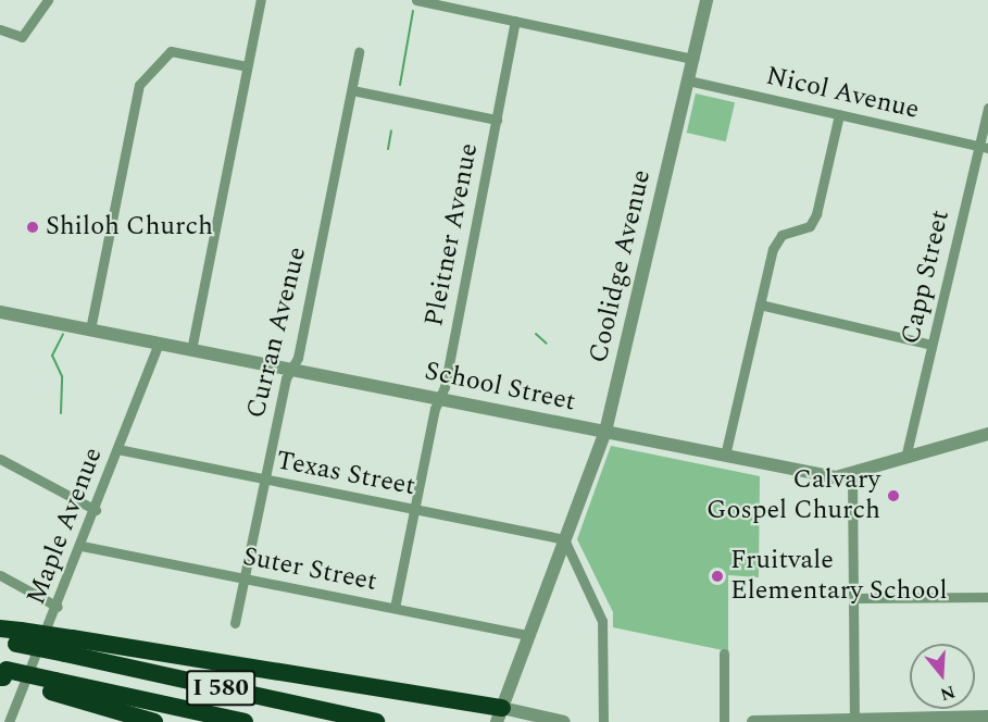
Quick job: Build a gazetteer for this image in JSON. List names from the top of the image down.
{
  "streets": {
    "highway": ["I 580"],
    "street": [
      "Nicol Avenue",
      "Pleitner Avenue",
      "Coolidge Avenue",
      "Capp Street",
      "Curran Avenue",
      "School Street",
      "Texas Street",
      "Maple Avenue",
      "Suter Street"
    ]
  },
  "crossings": [
    ["Nicol Avenue", "Coolidge Avenue"],
    ["Nicol Avenue", "Capp Street"],
    ["Pleitner Avenue", "School Street"],
    ["Pleitner Avenue", "Texas Street"],
    ["Pleitner Avenue", "Suter Street"],
    ["Coolidge Avenue", "School Street"],
    ["Coolidge Avenue", "Texas Street"],
    ["Coolidge Avenue", "Suter Street"],
    ["Capp Street", "School Street"],
    ["Curran Avenue", "School Street"],
    ["Curran Avenue", "Texas Street"],
    ["Curran Avenue", "Suter Street"],
    ["School Street", "Maple Avenue"],
    ["Texas Street", "Maple Avenue"],
    ["Maple Avenue", "Suter Street"]
  ],
  "places": ["Shiloh Church", "Calvary Gospel Church", "Fruitvale Elementary School"],
  "north": "bottom"
}
